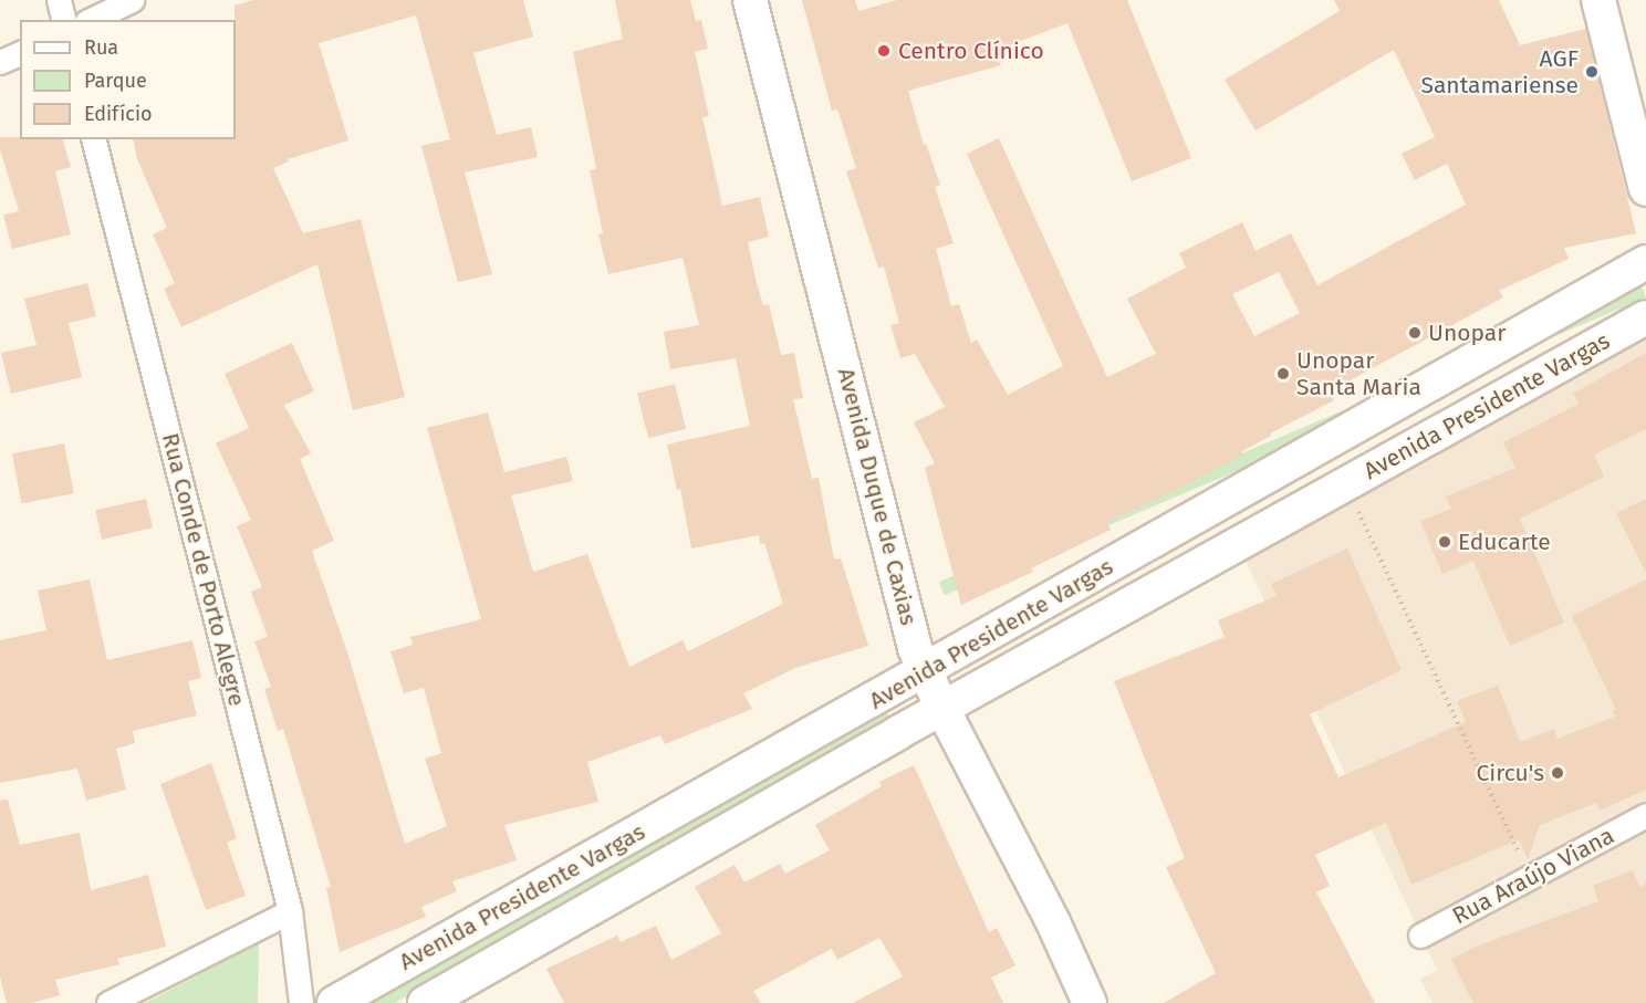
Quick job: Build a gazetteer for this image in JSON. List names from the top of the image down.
{
  "streets": {
    "main road": ["Avenida Presidente Vargas", "Avenida Duque de Caxias"],
    "street": ["Rua Conde de Porto Alegre", "Rua Araújo Viana"]
  },
  "crossings": [
    ["Avenida Presidente Vargas", "Avenida Duque de Caxias"]
  ],
  "places": [
    "Centro Clínico",
    "AGF Santamariense",
    "Unopar",
    "Unopar Santa Maria",
    "Educarte",
    "Circu's"
  ],
  "legend": ["Rua", "Parque", "Edifício"]
}
